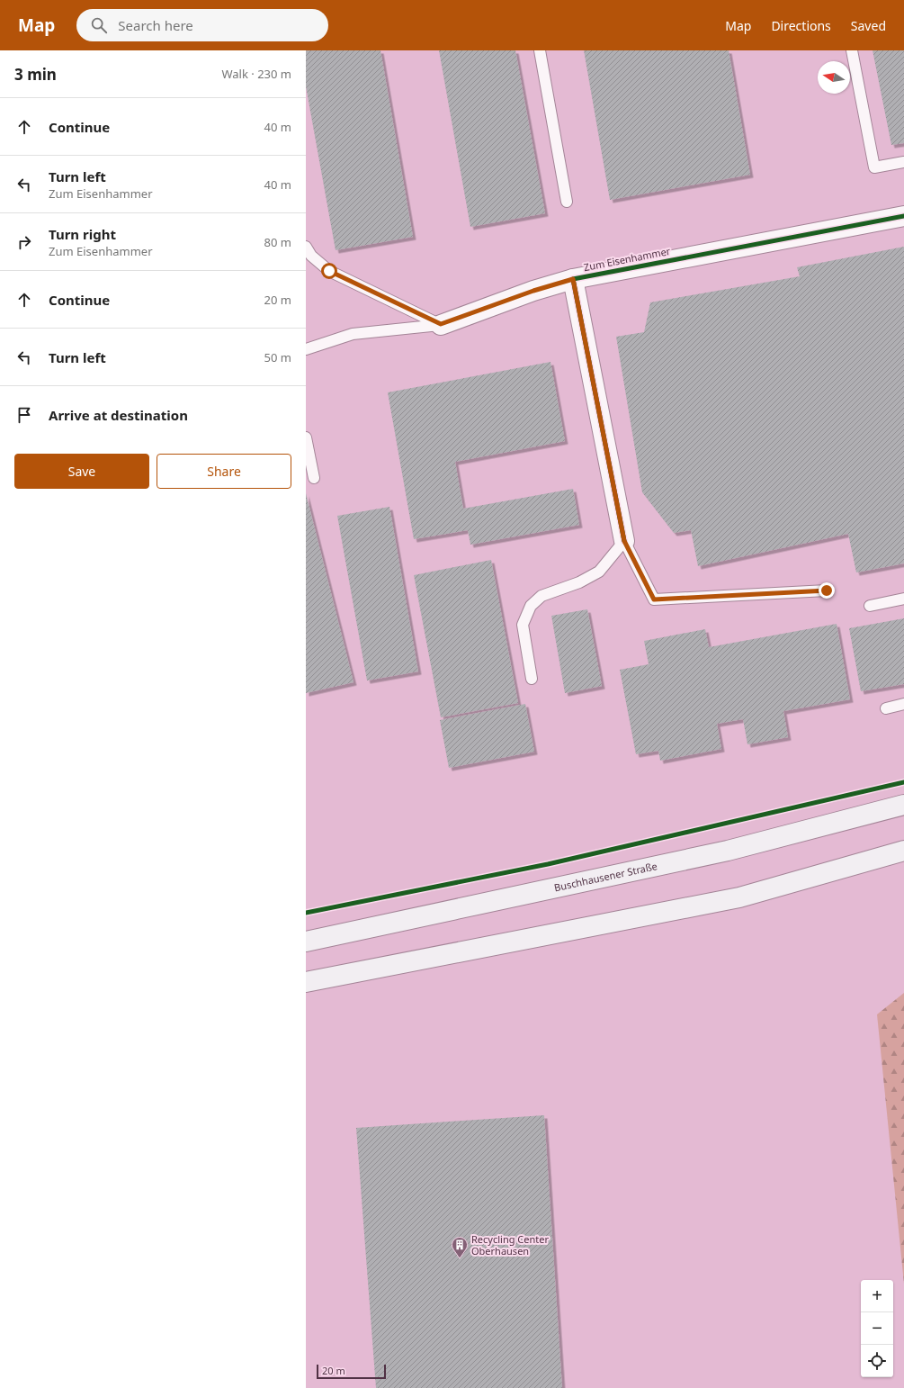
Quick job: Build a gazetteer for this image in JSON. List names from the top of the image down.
{
  "streets": {
    "main road": ["Buschhausener Straße"],
    "street": ["Zum Eisenhammer"]
  },
  "places": {
    "building": ["Recycling Center Oberhausen"]
  },
  "scale_bar": "20 m",
  "north": "left",
  "page": {
    "header": "Map",
    "search": "Search here",
    "nav": ["Map", "Directions", "Saved"],
    "heading": ["3 min", "Walk · 230 m"],
    "list": [
      ["Continue", "40 m"],
      ["Turn left", "Zum Eisenhammer", "40 m"],
      ["Turn right", "Zum Eisenhammer", "80 m"],
      ["Continue", "20 m"],
      ["Turn left", "50 m"],
      "Arrive at destination"
    ],
    "buttons": ["Save", "Share"],
    "map_buttons": ["+", "−"],
    "scale": "20 m"
  }
}
